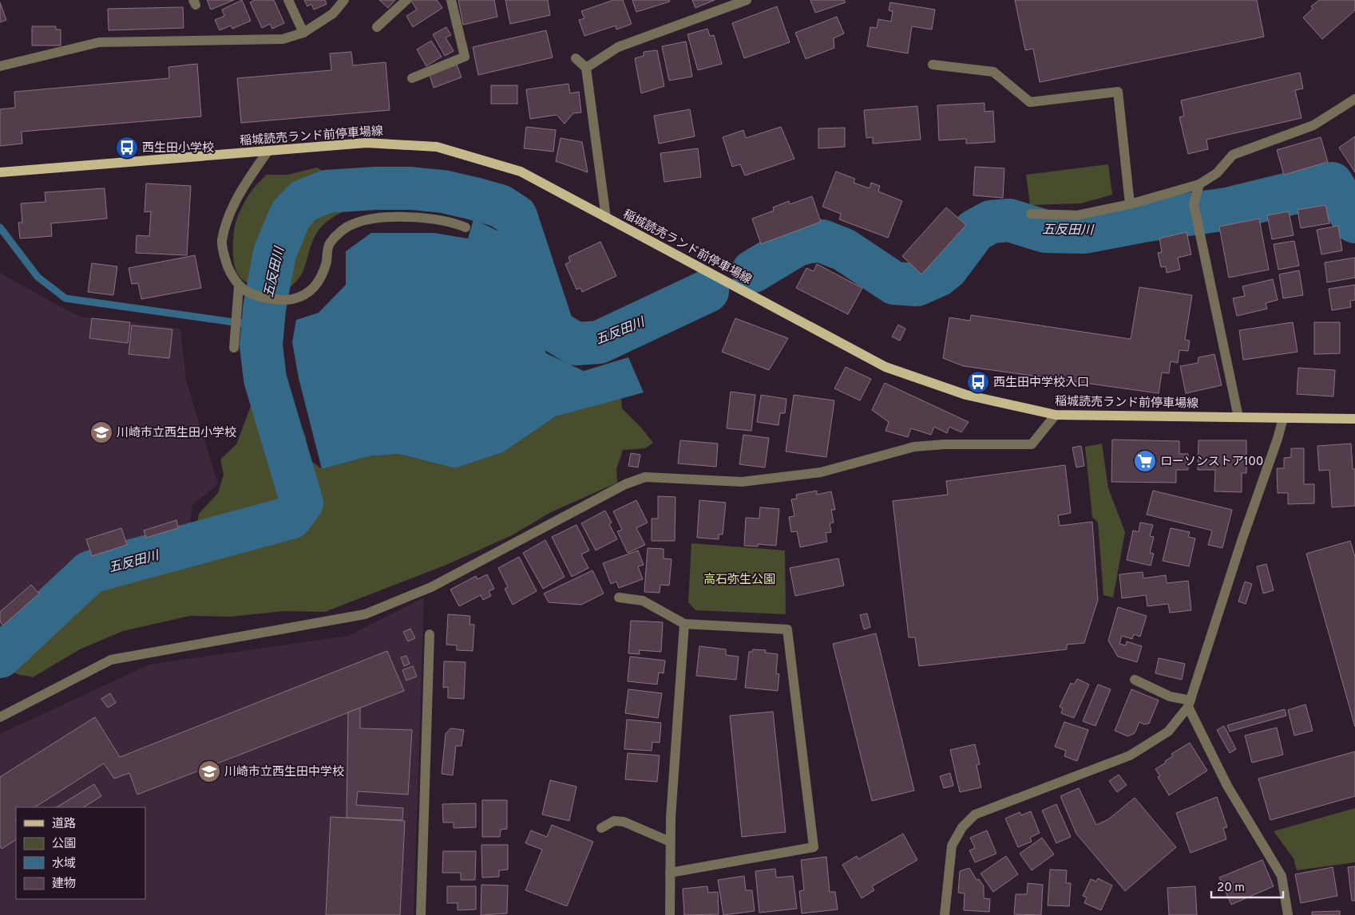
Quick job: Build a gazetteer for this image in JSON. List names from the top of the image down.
{
  "streets": {
    "main road": ["稲城読売ランド前停車場線"]
  },
  "water": ["五反田川"],
  "parks": ["高石弥生公園"],
  "places": {
    "bus stop": ["西生田小学校", "西生田中学校入口"],
    "school or university": ["川崎市立西生田小学校", "川崎市立西生田中学校"],
    "supermarket": ["ローソンストア100"]
  },
  "legend": [
    "道路",
    "公園",
    "水域",
    "建物"
  ],
  "scale_bar": "20 m"
}
